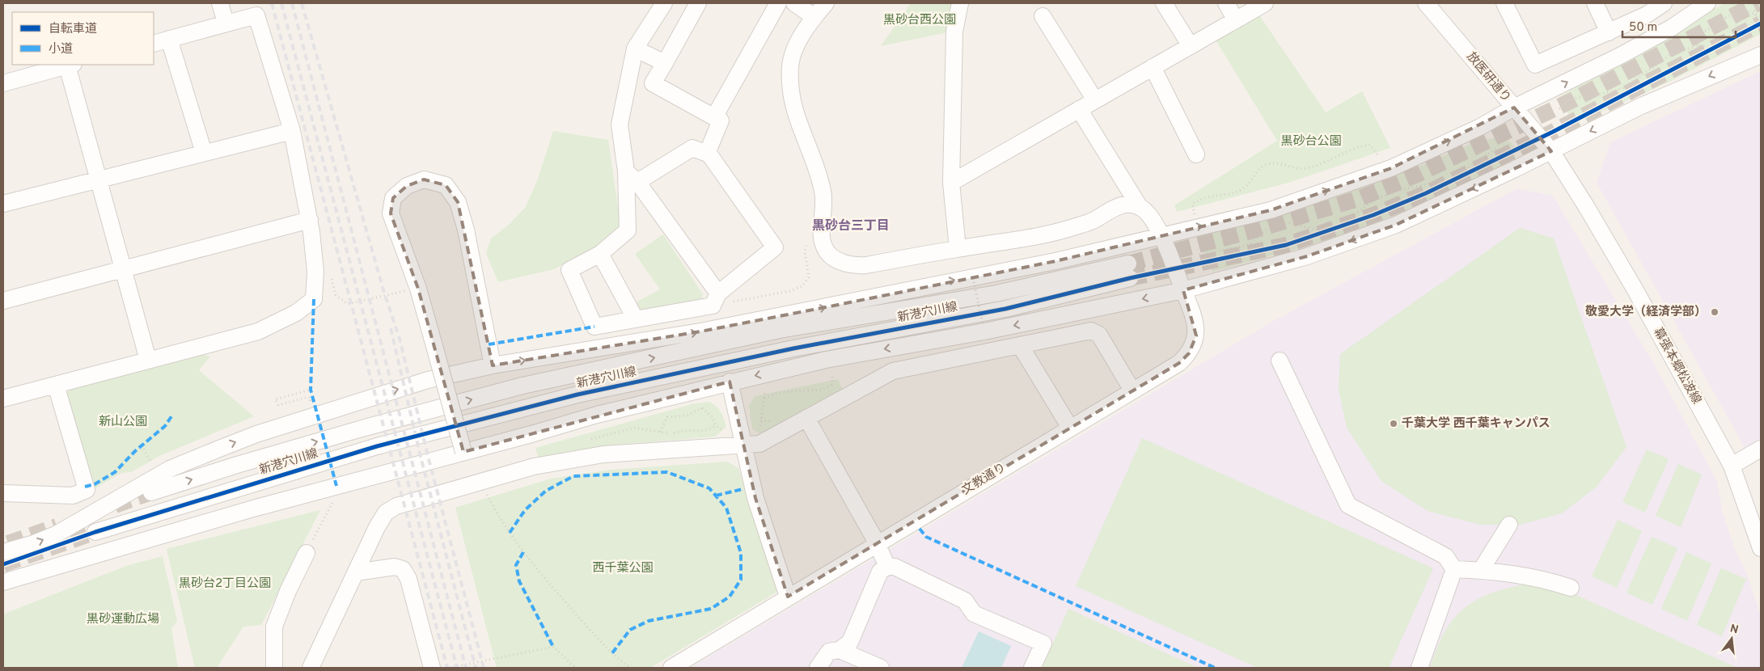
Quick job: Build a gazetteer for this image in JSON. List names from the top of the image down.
{
  "streets": {
    "street": [
      "放医研通り",
      "新港穴川線",
      "幕張本郷松波線",
      "文教通り"
    ]
  },
  "crossings": [
    ["放医研通り", "幕張本郷松波線"]
  ],
  "districts": ["黒砂台三丁目"],
  "parks": [
    "黒砂台西公園",
    "黒砂台公園",
    "新山公園",
    "西千葉公園",
    "黒砂台2丁目公園",
    "黒砂運動広場"
  ],
  "places": ["敬愛大学（経済学部）", "千葉大学 西千葉キャンパス"],
  "legend": ["自転車道", "小道"],
  "scale_bar": "50 m",
  "north": "top"
}
